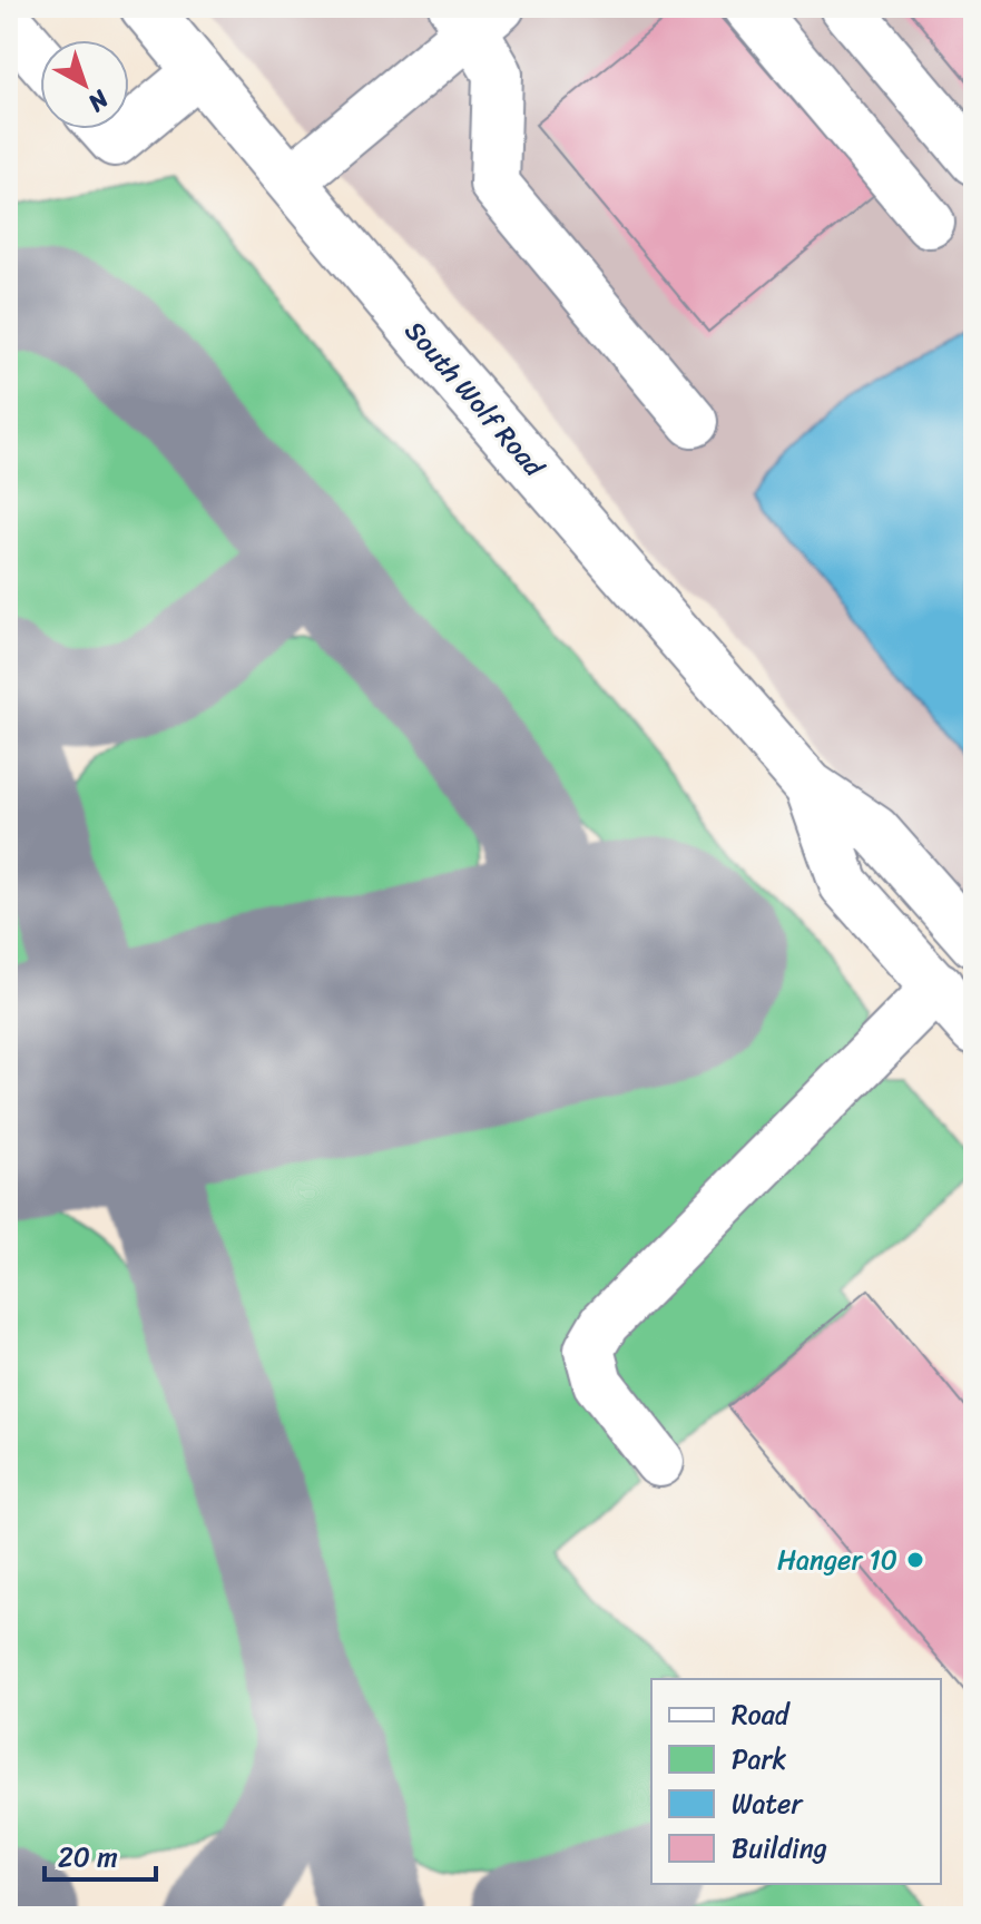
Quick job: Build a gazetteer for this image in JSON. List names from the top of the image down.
{
  "streets": {
    "main road": ["South Wolf Road"]
  },
  "places": ["Hanger 10"],
  "legend": [
    "Road",
    "Park",
    "Water",
    "Building"
  ],
  "scale_bar": "20 m",
  "north": "bottom right"
}
